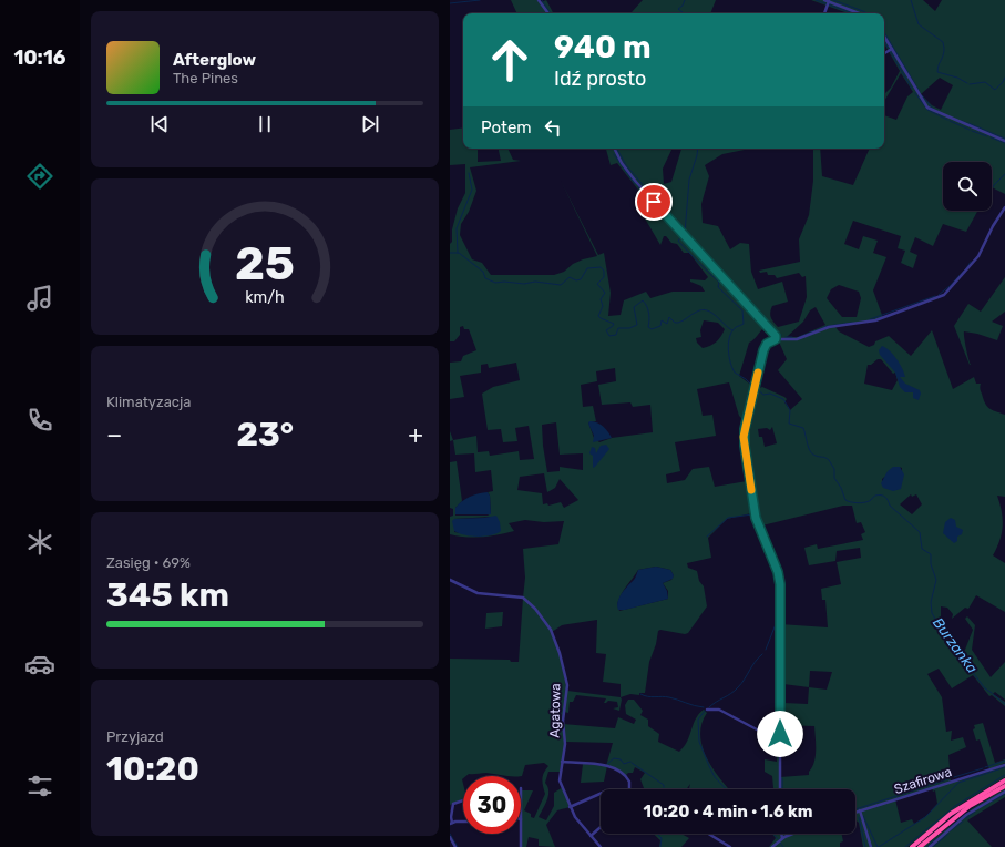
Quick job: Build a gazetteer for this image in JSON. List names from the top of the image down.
{
  "streets": {
    "street": ["Agatowa", "Szafirowa"]
  },
  "water": ["Burzanka"],
  "page": {
    "tabs": "10:16",
    "turn": ["940 m", "Idź prosto"],
    "song": ["Afterglow", "The Pines"],
    "then": "Potem",
    "tile": [
      "Klimatyzacja",
      ["Zasięg · 69%", "345 km"],
      ["Przyjazd", "10:20"]
    ],
    "heat": ["−", "23°", "+"],
    "limit": "30",
    "trip": "10:20 · 4 min · 1.6 km",
    "gauge": ["25", "km/h"]
  }
}
